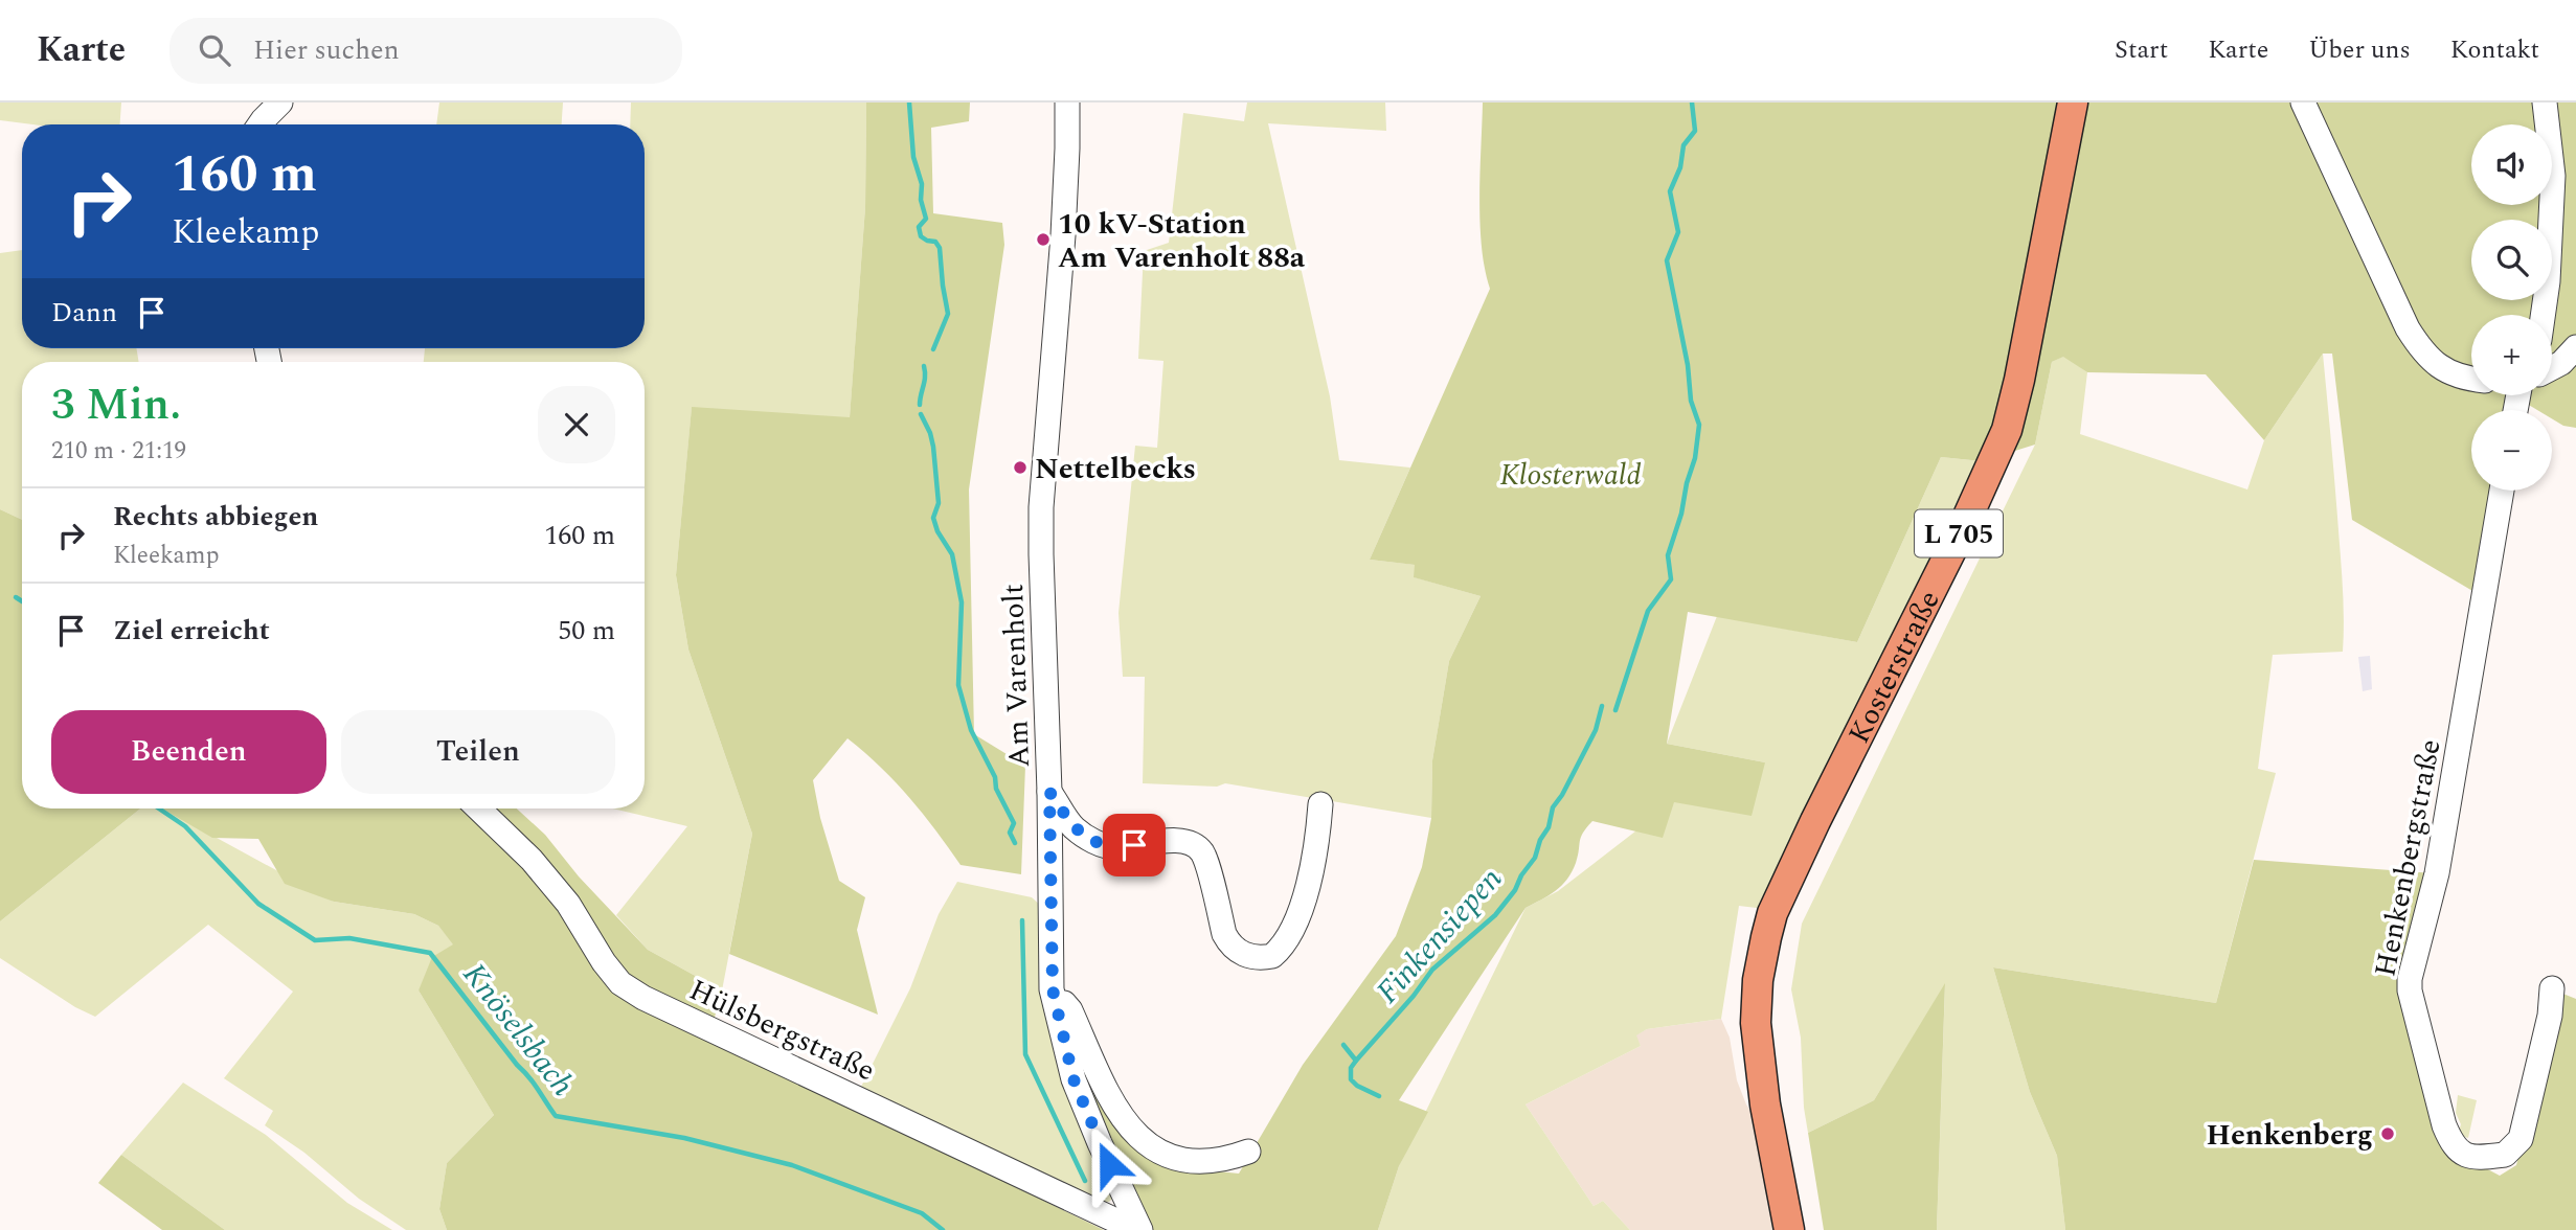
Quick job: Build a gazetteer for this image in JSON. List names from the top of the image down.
{
  "streets": {
    "main road": ["L 705", "Kosterstraße"],
    "street": ["Am Varenholt", "Henkenbergstraße", "Hülsbergstraße"]
  },
  "crossings": [
    ["Am Varenholt", "Hülsbergstraße"]
  ],
  "water": ["Finkensiepen", "Knöselsbach"],
  "parks": ["Klosterwald"],
  "places": ["10 kV-Station Am Varenholt 88a", "Nettelbecks", "Henkenberg"],
  "page": {
    "header": "Karte",
    "search": "Hier suchen",
    "nav": [
      "Start",
      "Karte",
      "Über uns",
      "Kontakt"
    ],
    "map_buttons": ["+", "−"],
    "turn": ["160 m", "Kleekamp"],
    "then": "Dann",
    "heading": ["3 Min.", "210 m · 21:19"],
    "list": [
      {
        "name": "Rechts abbiegen",
        "note": "Kleekamp",
        "value": "160 m"
      },
      {
        "name": "Ziel erreicht",
        "value": "50 m"
      }
    ],
    "buttons": ["Beenden", "Teilen"]
  }
}
